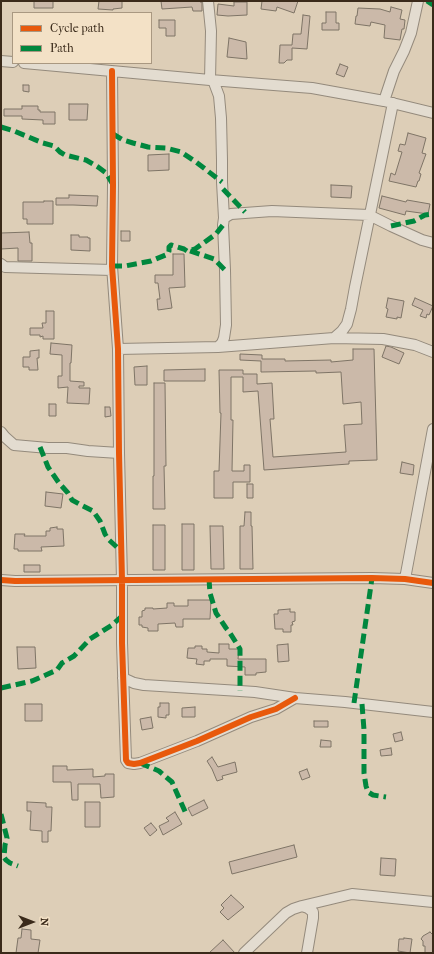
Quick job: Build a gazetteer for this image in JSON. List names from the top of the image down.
{
  "legend": ["Cycle path", "Path"],
  "north": "right"
}
